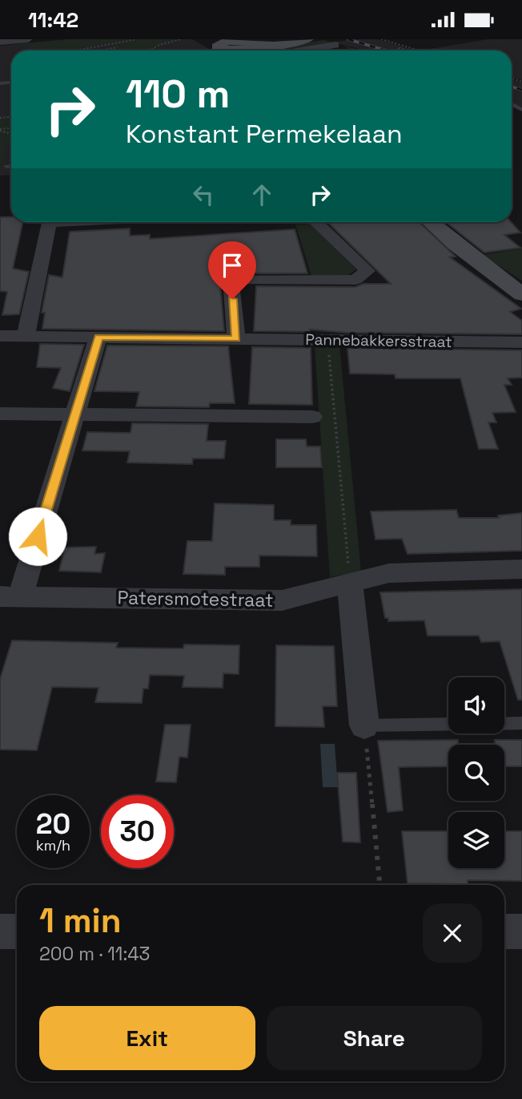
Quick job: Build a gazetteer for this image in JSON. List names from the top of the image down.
{
  "streets": {
    "street": ["Pannebakkersstraat", "Patersmotestraat"]
  },
  "page": {
    "status": "11:42",
    "turn": ["110 m", "Konstant Permekelaan"],
    "speed": "20 km/h",
    "limit": "30",
    "heading": ["1 min", "200 m · 11:43"],
    "buttons": ["Exit", "Share"]
  }
}
